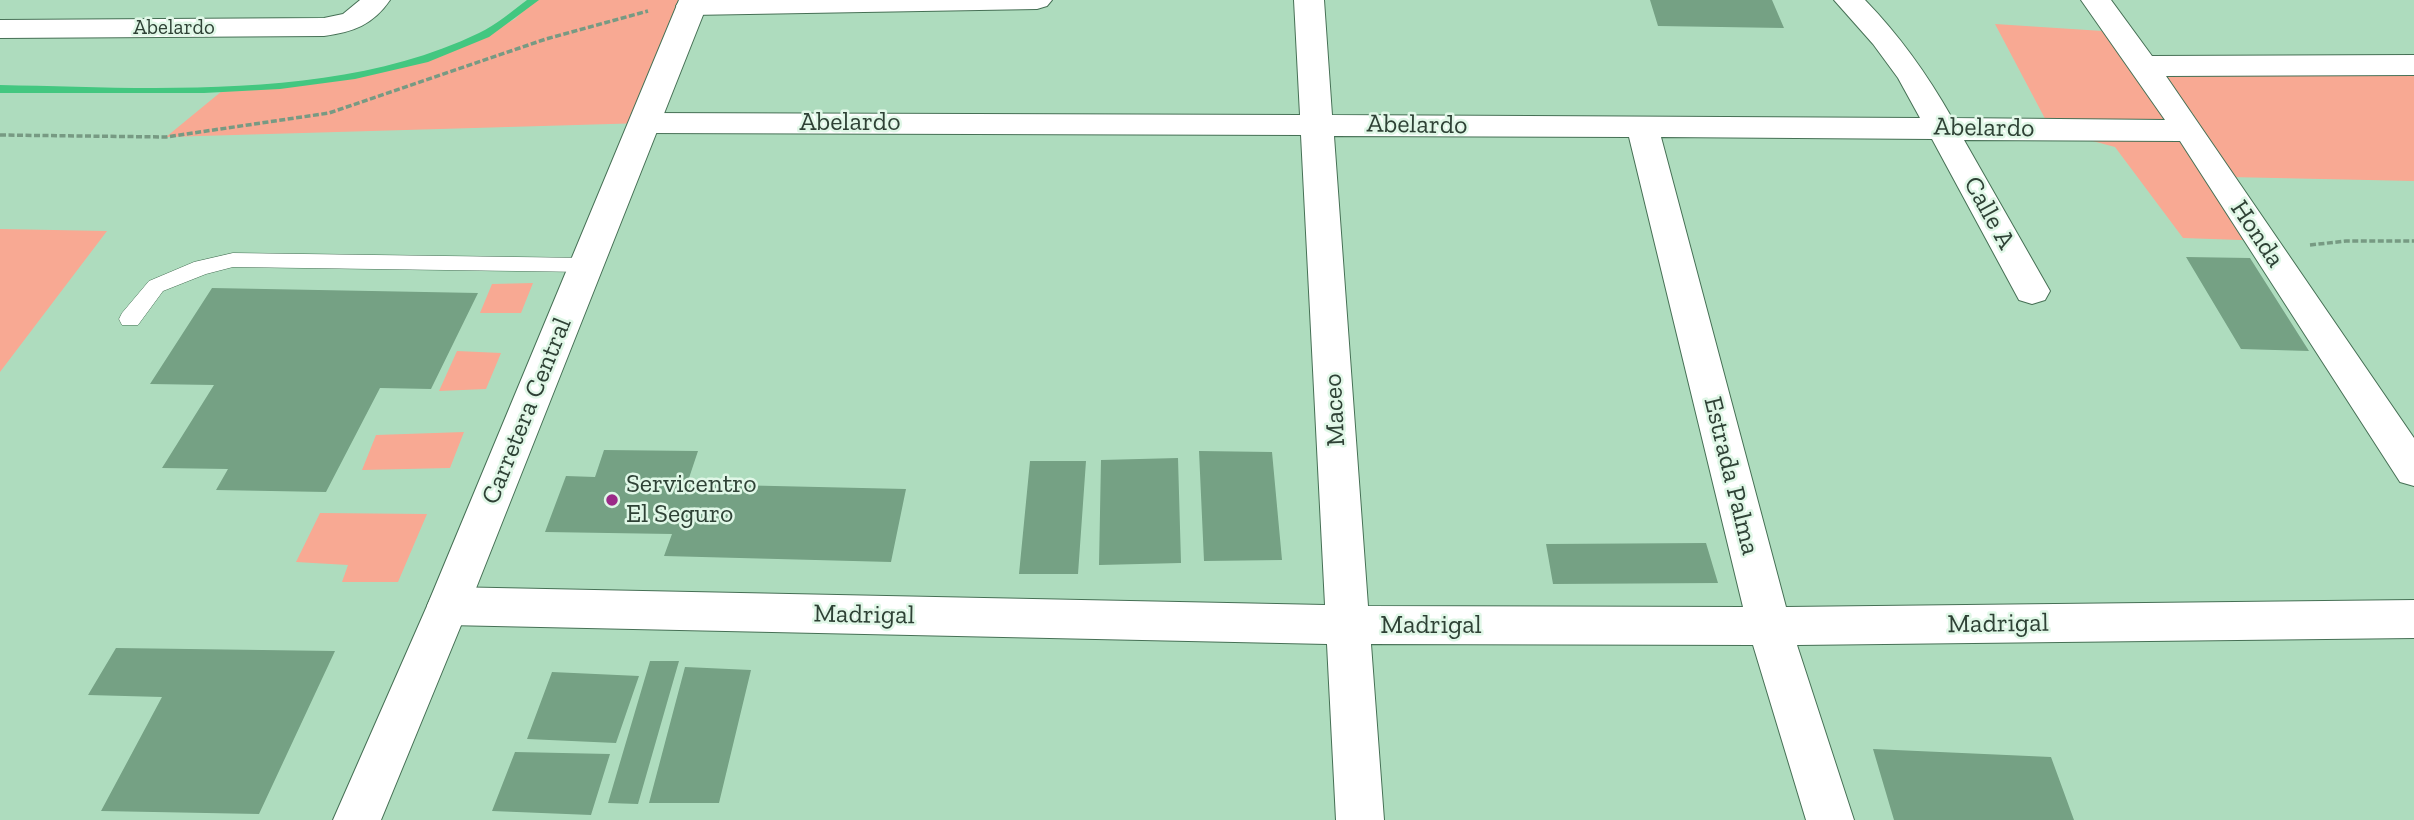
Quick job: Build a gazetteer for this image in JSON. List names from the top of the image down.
{
  "streets": {
    "main road": [
      "Abelardo",
      "Calle A",
      "Honda",
      "Maceo",
      "Carretera Central",
      "Estrada Palma",
      "Madrigal"
    ]
  },
  "crossings": [
    ["Abelardo", "Calle A"],
    ["Abelardo", "Honda"],
    ["Abelardo", "Maceo"],
    ["Abelardo", "Carretera Central"],
    ["Abelardo", "Estrada Palma"],
    ["Maceo", "Madrigal"],
    ["Carretera Central", "Madrigal"],
    ["Estrada Palma", "Madrigal"]
  ],
  "places": ["Servicentro El Seguro"]
}
